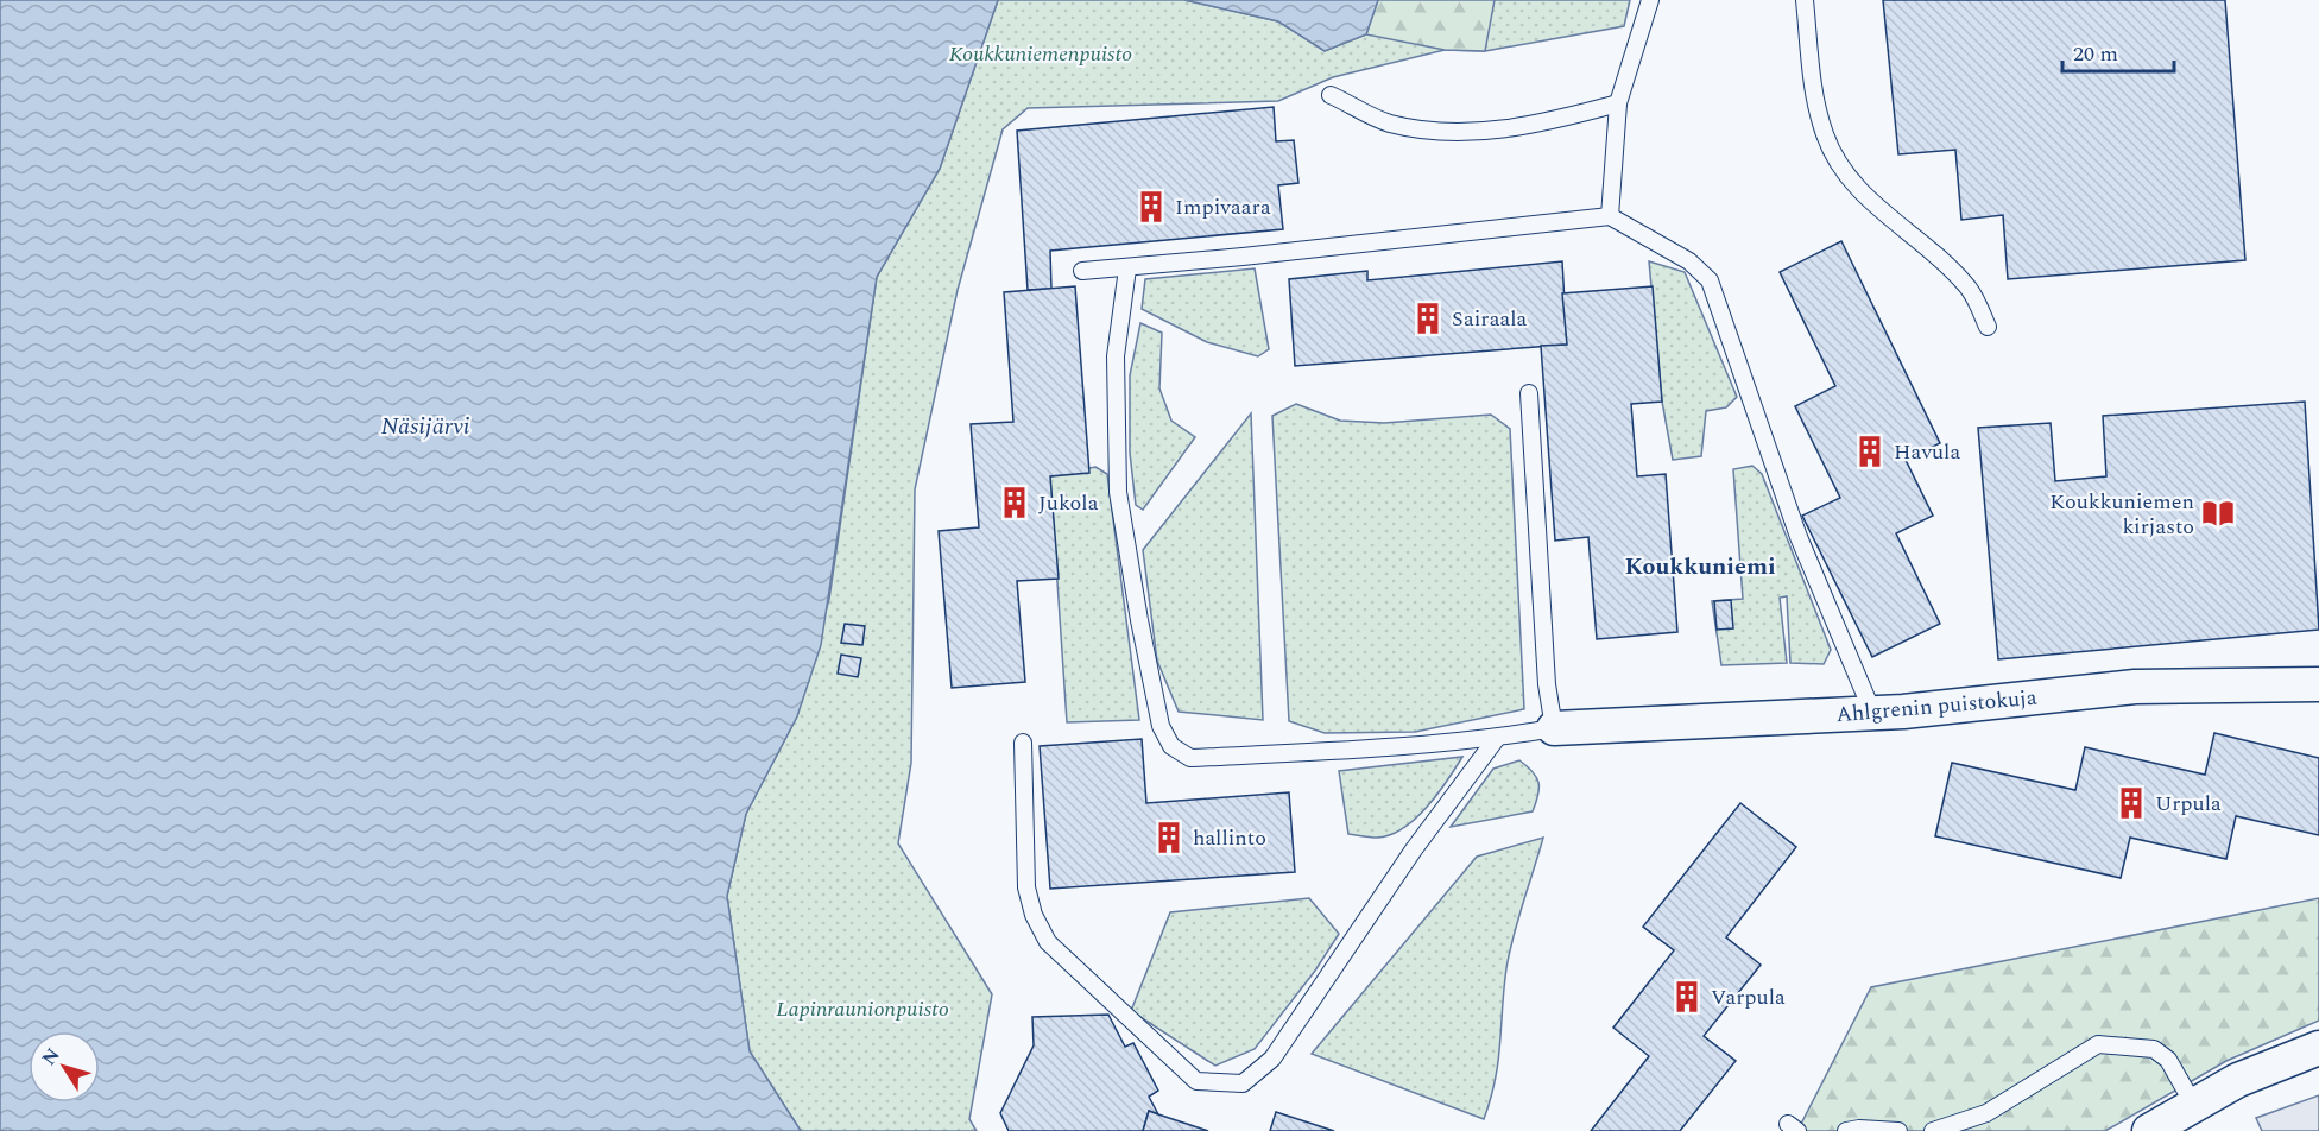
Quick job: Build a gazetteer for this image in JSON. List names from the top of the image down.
{
  "streets": {
    "street": ["Ahlgrenin puistokuja"]
  },
  "districts": ["Koukkuniemi"],
  "water": ["Näsijärvi"],
  "parks": ["Koukkuniemenpuisto", "Lapinraunionpuisto"],
  "places": {
    "building": [
      "Impivaara",
      "Sairaala",
      "Havula",
      "Jukola",
      "Urpula",
      "hallinto",
      "Varpula"
    ],
    "library": ["Koukkuniemen kirjasto"]
  },
  "scale_bar": "20 m",
  "north": "top left"
}
